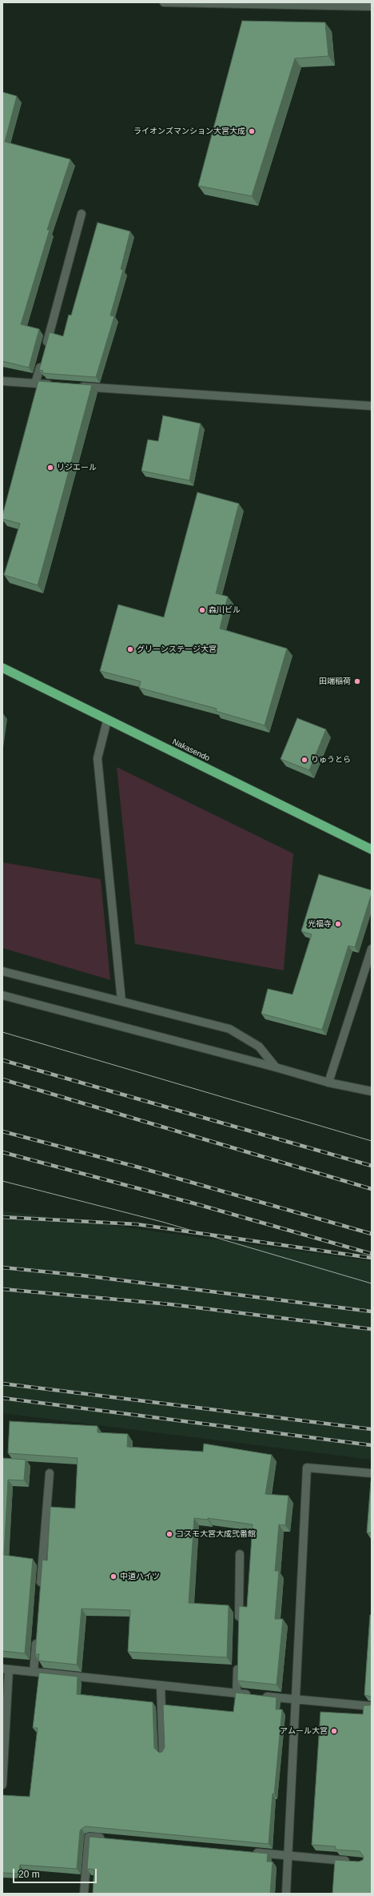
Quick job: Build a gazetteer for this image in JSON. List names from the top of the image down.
{
  "streets": {
    "highway": ["Nakasendo"]
  },
  "places": [
    "ライオンズマンション大宮大成",
    "リジエール",
    "森川ビル",
    "グリーンステージ大宮",
    "田端稲荷",
    "りゅうとら",
    "光福寺",
    "コスモ大宮大成弐番館",
    "中道ハイツ",
    "アムール大宮"
  ],
  "scale_bar": "20 m"
}
